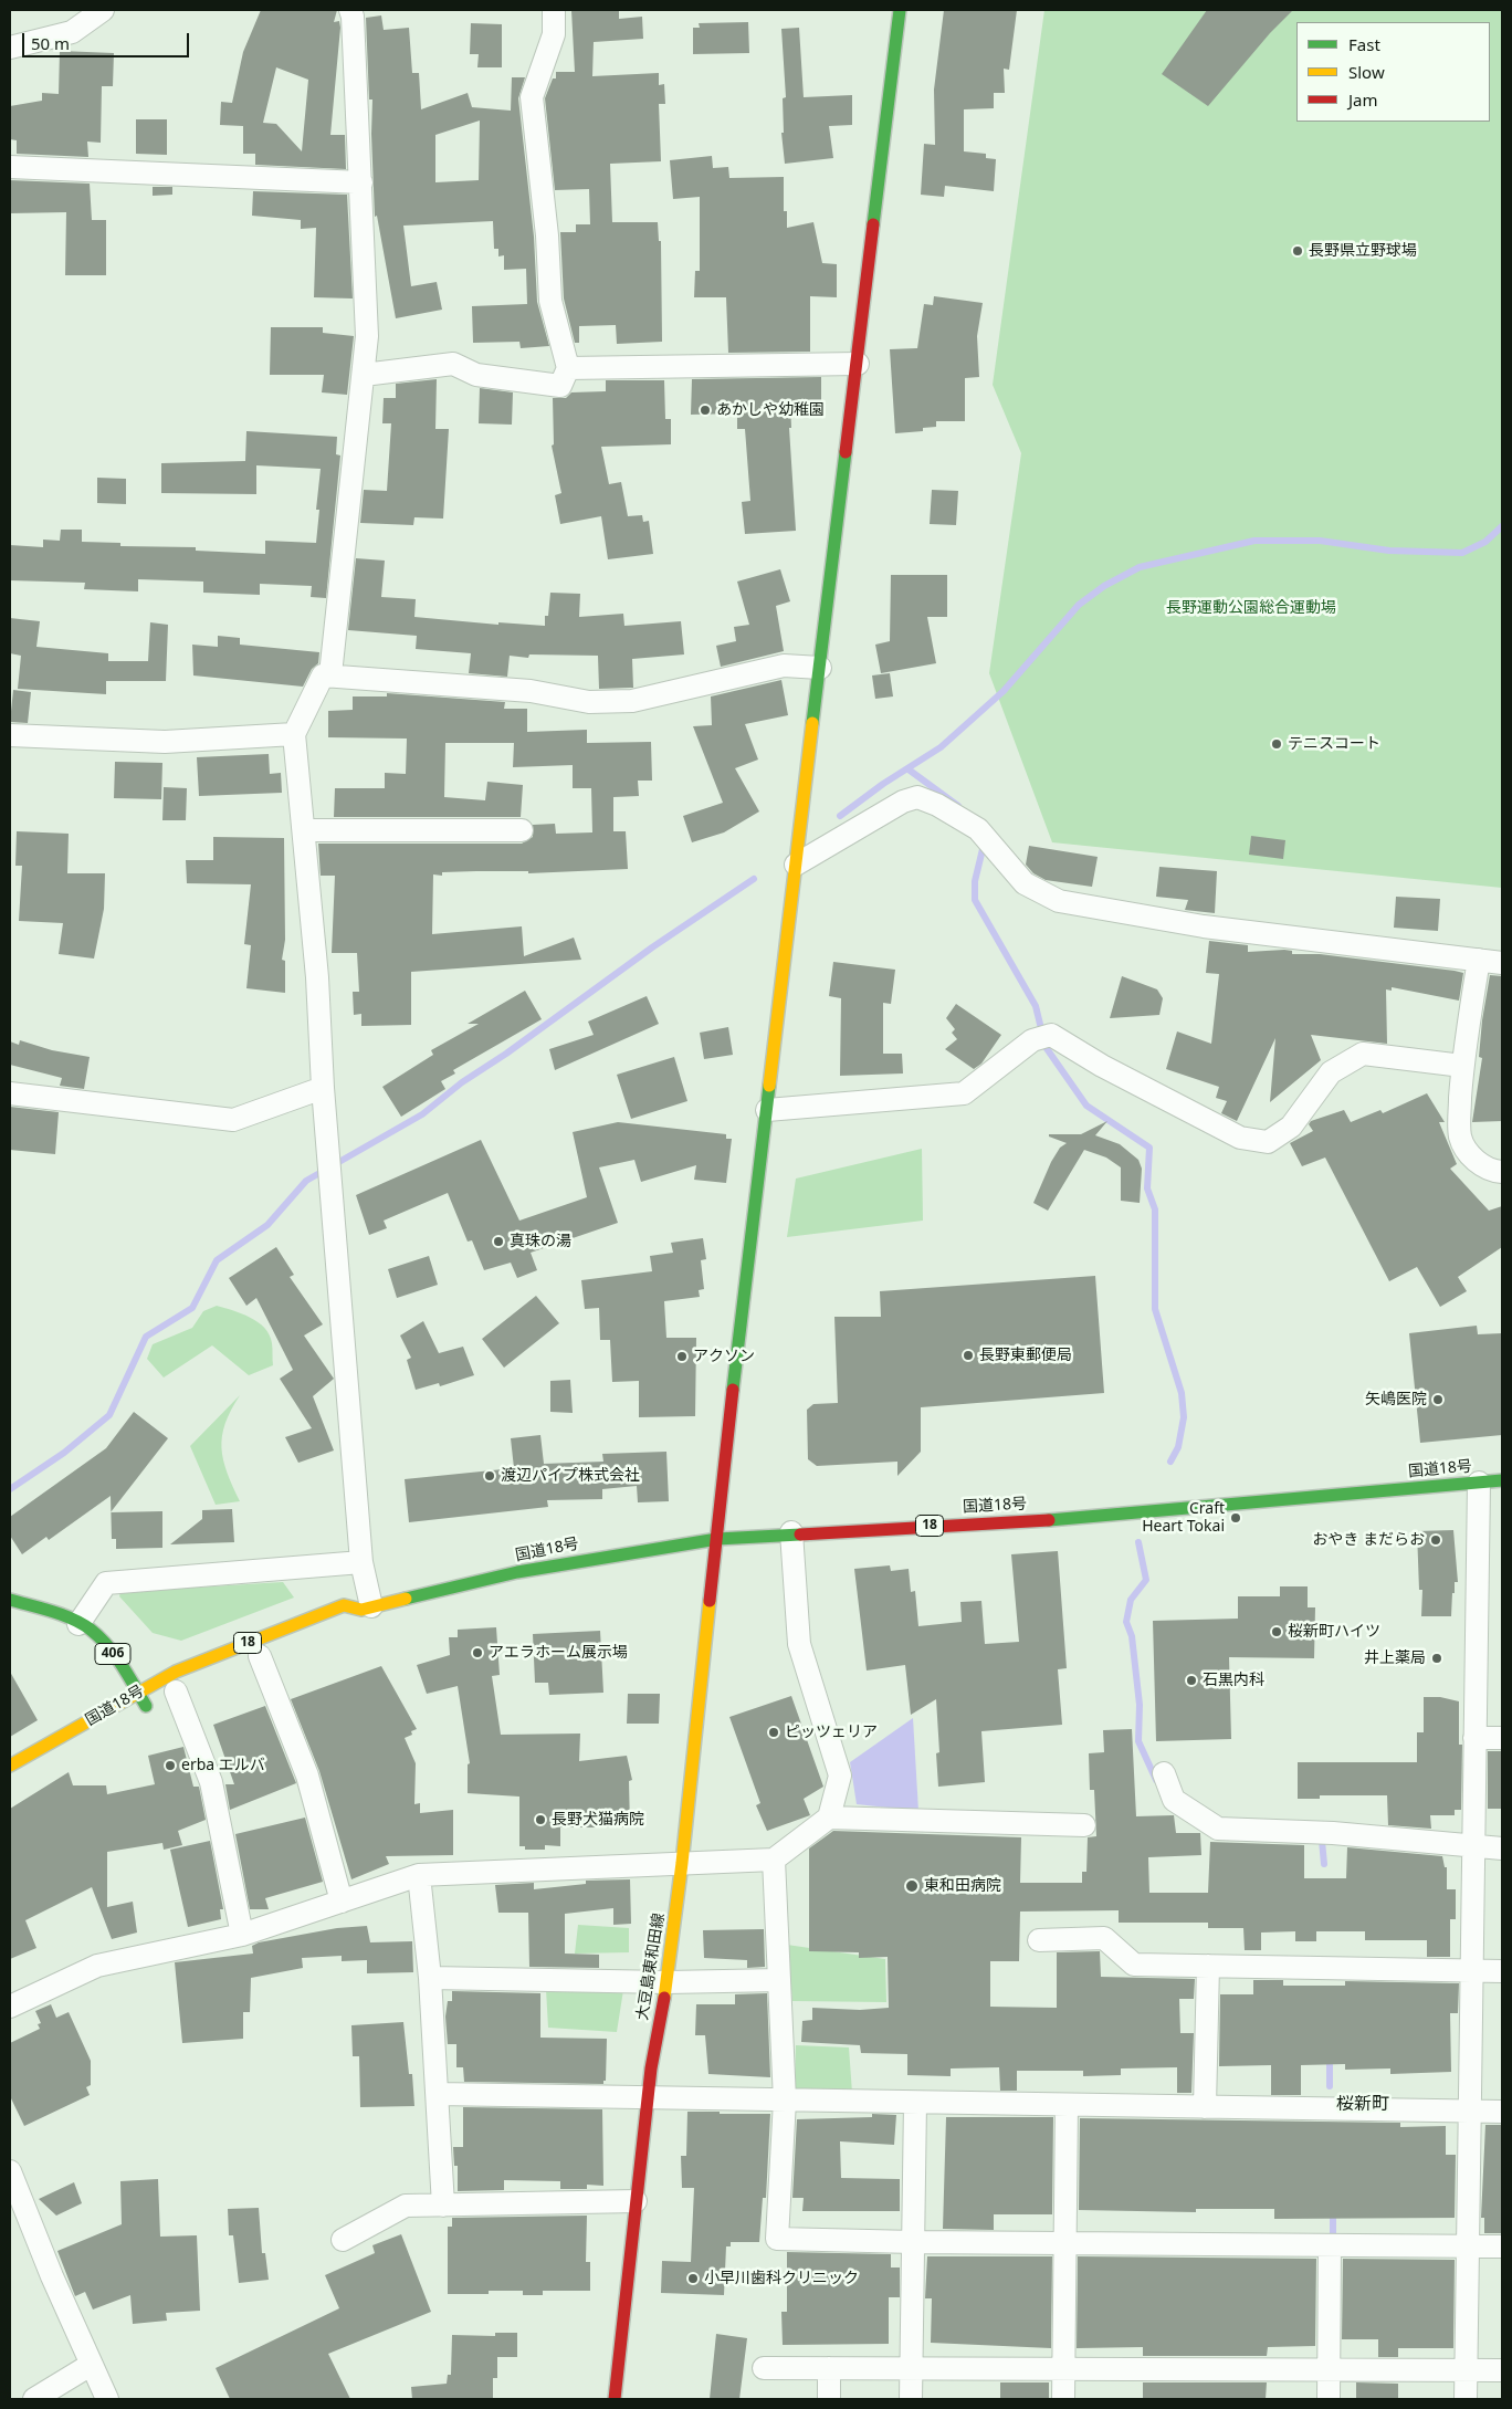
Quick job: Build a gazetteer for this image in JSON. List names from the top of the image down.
{
  "streets": {
    "main road": [
      "国道18号",
      "18",
      "406",
      "大豆島東和田線"
    ]
  },
  "crossings": [
    ["国道18号", "406"],
    ["国道18号", "大豆島東和田線"]
  ],
  "districts": ["桜新町"],
  "parks": ["長野運動公園総合運動場"],
  "places": [
    "長野県立野球場",
    "あかしや幼稚園",
    "テニスコート",
    "真珠の湯",
    "長野東郵便局",
    "アクソン",
    "矢嶋医院",
    "渡辺パイプ株式会社",
    "Craft Heart Tokai",
    "おやき まだらお",
    "桜新町ハイツ",
    "アエラホーム展示場",
    "井上薬局",
    "石黒内科",
    "ピッツェリア",
    "erba エルバ",
    "長野犬猫病院",
    "東和田病院",
    "小早川歯科クリニック"
  ],
  "legend": ["Fast", "Slow", "Jam"],
  "scale_bar": "50 m"
}
